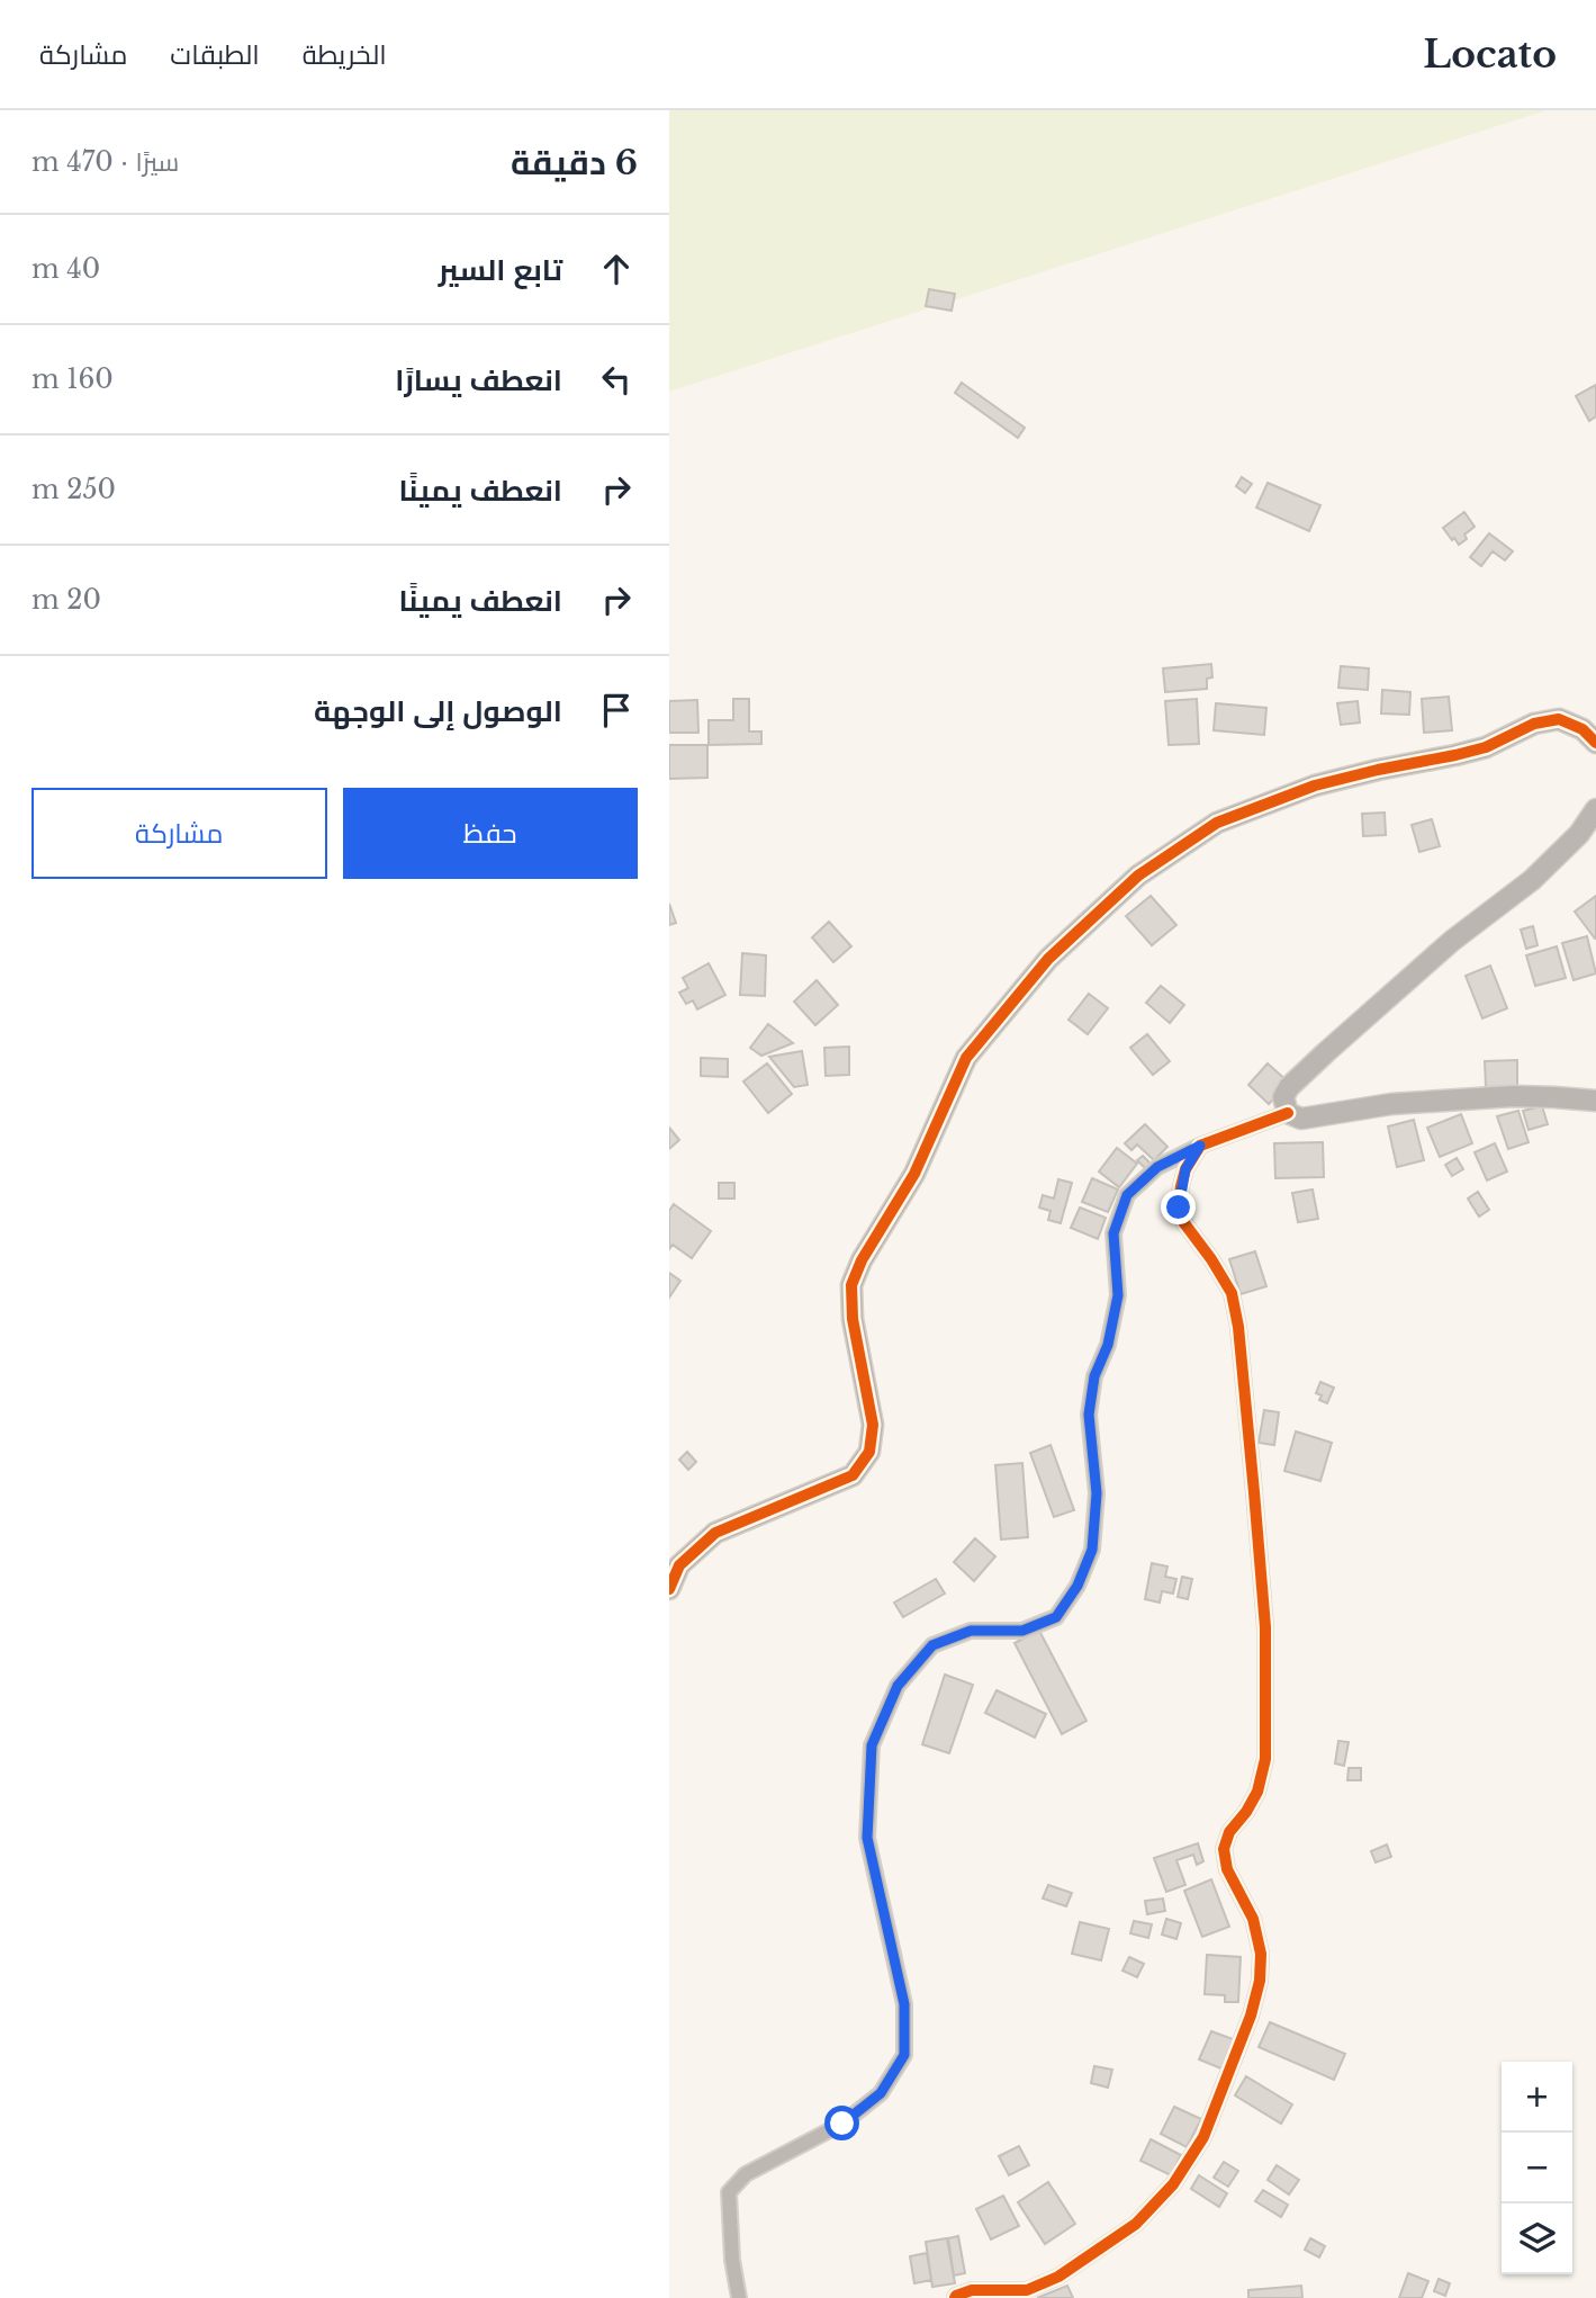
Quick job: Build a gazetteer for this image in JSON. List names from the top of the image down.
{
  "page": {
    "header": "Locato",
    "nav": ["الخريطة", "الطبقات", "مشاركة"],
    "heading": ["6 دقيقة", "سيرًا · 470 m"],
    "list": [
      ["تابع السير", "40 m"],
      ["انعطف يسارًا", "160 m"],
      ["انعطف يمينًا", "250 m"],
      ["انعطف يمينًا", "20 m"],
      "الوصول إلى الوجهة"
    ],
    "buttons": ["حفظ", "مشاركة"],
    "map_buttons": ["+", "−"]
  }
}
